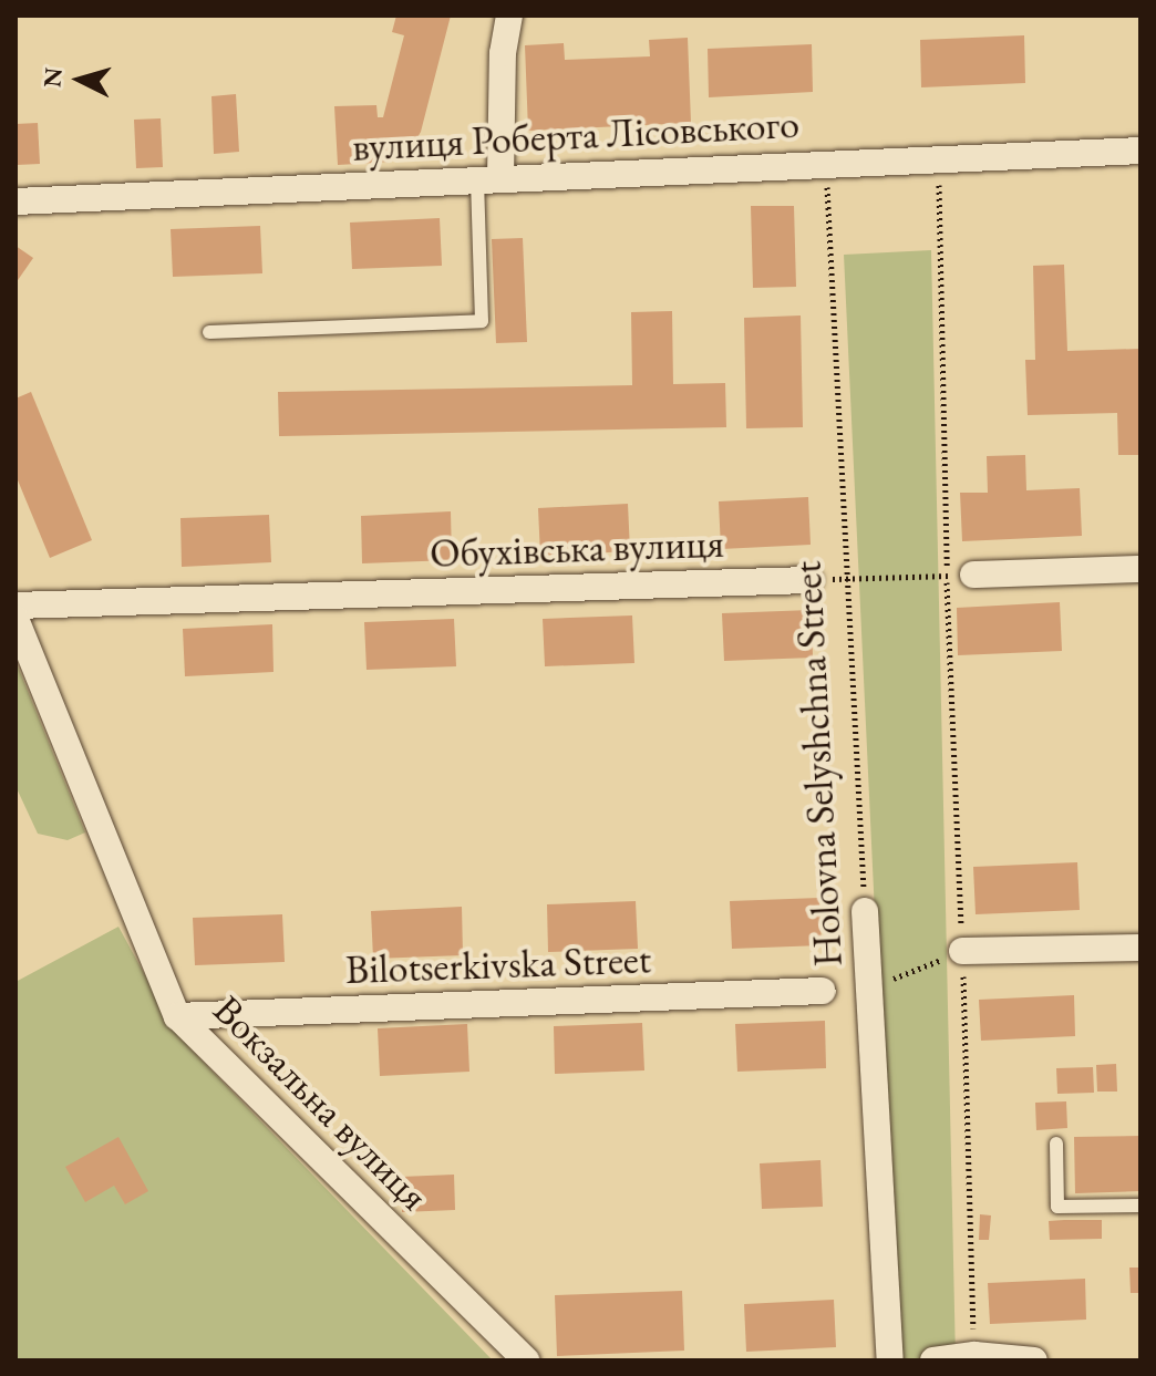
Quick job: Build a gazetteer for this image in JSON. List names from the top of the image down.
{
  "streets": {
    "street": [
      "вулиця Роберта Лісовського",
      "Обухівська вулиця",
      "Holovna Selyshchna Street",
      "Bilotserkivska Street",
      "Вокзальна вулиця"
    ]
  },
  "crossings": [
    ["вулиця Роберта Лісовського", "Holovna Selyshchna Street"],
    ["Bilotserkivska Street", "Вокзальна вулиця"]
  ],
  "north": "left"
}
